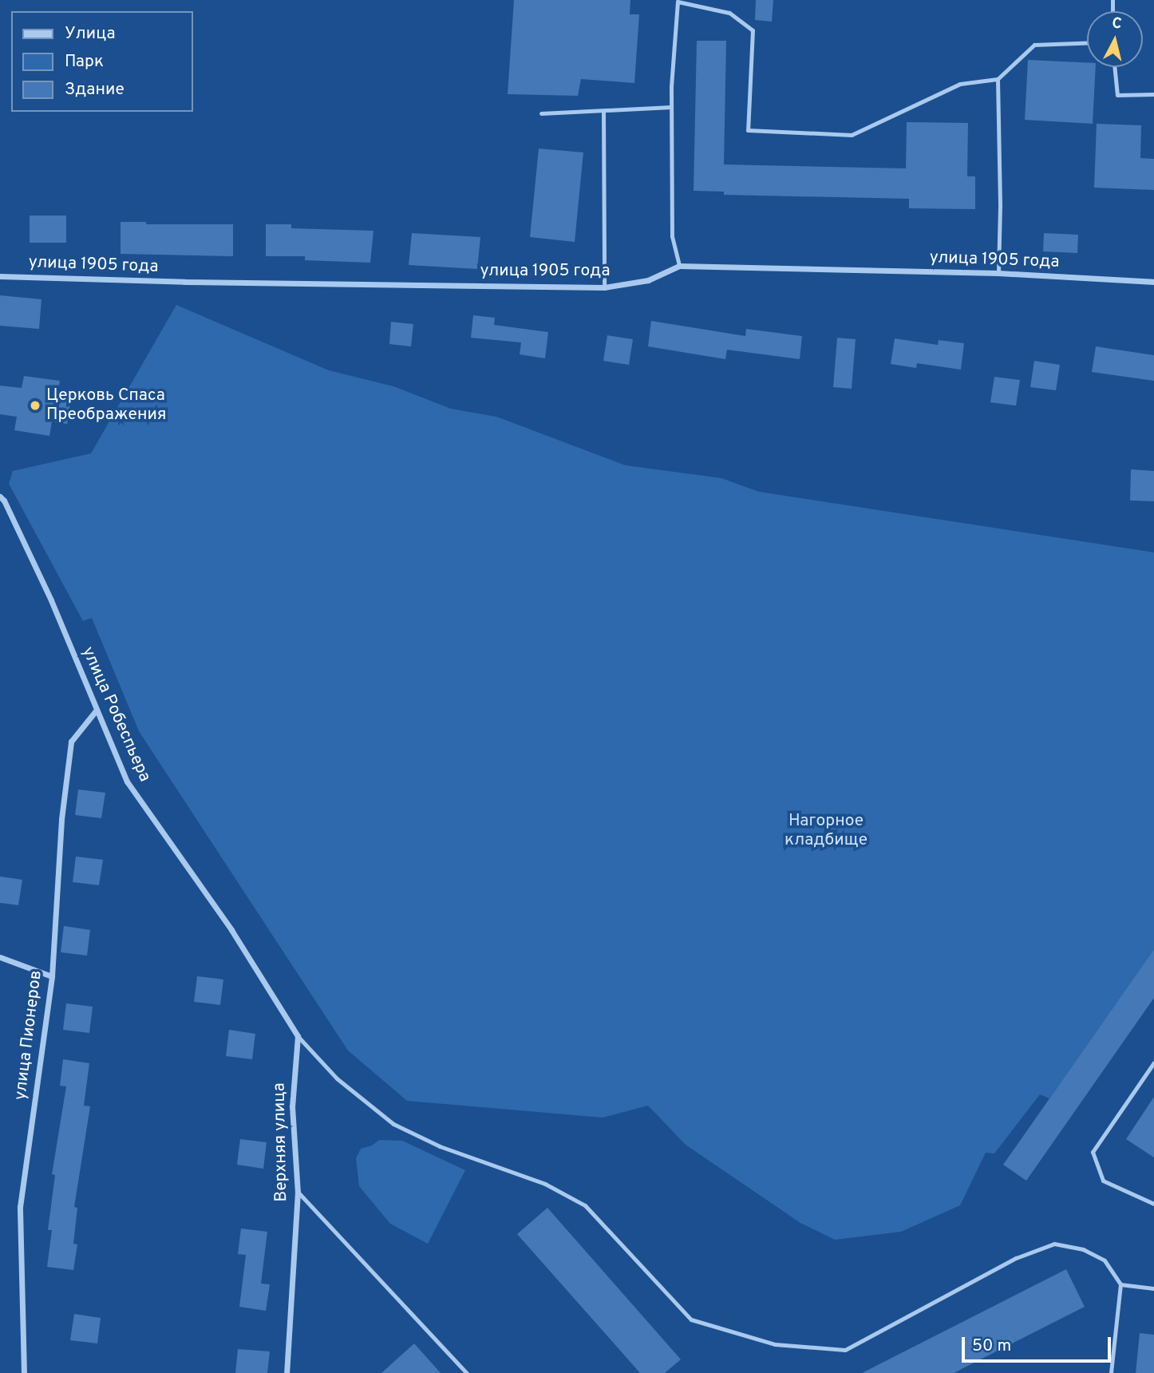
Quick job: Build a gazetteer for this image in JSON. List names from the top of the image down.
{
  "streets": {
    "street": [
      "улица 1905 года",
      "улица Робеспьера",
      "улица Пионеров",
      "Верхняя улица"
    ]
  },
  "crossings": [
    ["улица Робеспьера", "улица Пионеров"],
    ["улица Робеспьера", "Верхняя улица"]
  ],
  "parks": ["Нагорное кладбище"],
  "places": ["Церковь Спаса Преображения"],
  "legend": ["Улица", "Парк", "Здание"],
  "scale_bar": "50 m",
  "north": "top"
}
